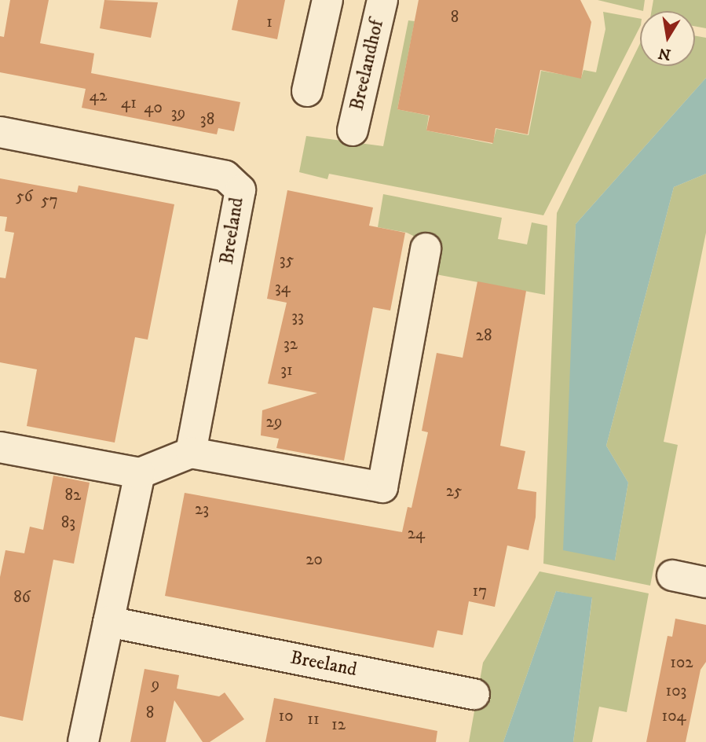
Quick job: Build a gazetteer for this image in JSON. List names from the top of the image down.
{
  "streets": {
    "street": ["Breelandhof", "Breeland"]
  },
  "house_numbers": [
    "8",
    "1",
    "42",
    "41",
    "40",
    "39",
    "38",
    "56",
    "57",
    "35",
    "34",
    "33",
    "28",
    "32",
    "31",
    "29",
    "25",
    "82",
    "23",
    "83",
    "24",
    "20",
    "17",
    "86",
    "102",
    "9",
    "103",
    "8",
    "10",
    "104",
    "11",
    "12"
  ],
  "north": "bottom"
}
